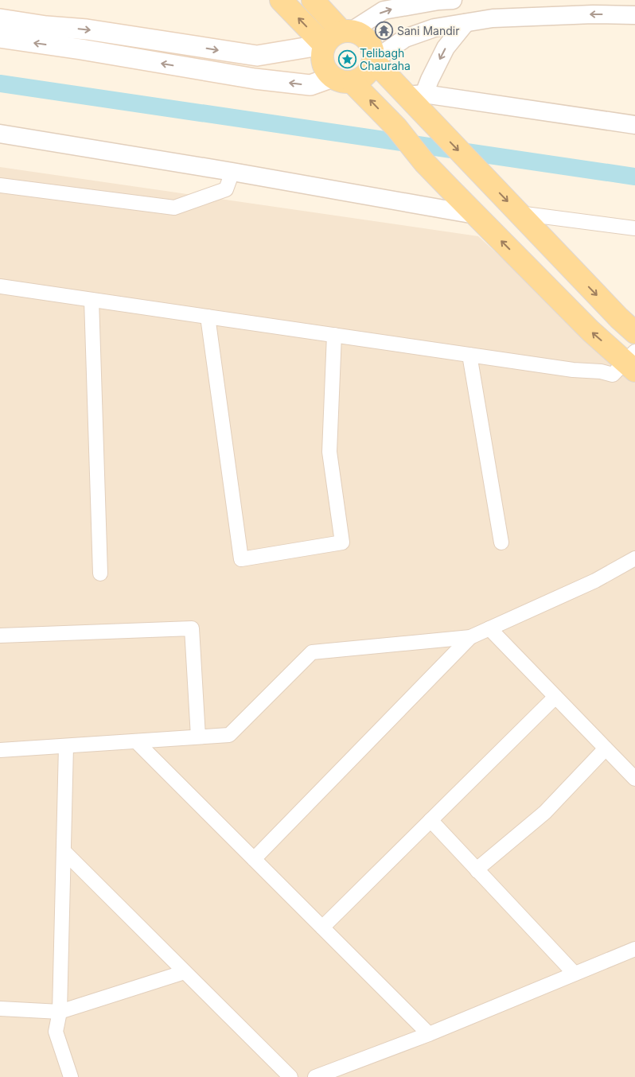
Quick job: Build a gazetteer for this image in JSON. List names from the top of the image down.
{
  "places": {
    "temple": ["Sani Mandir"],
    "place": ["Telibagh Chauraha"]
  }
}
